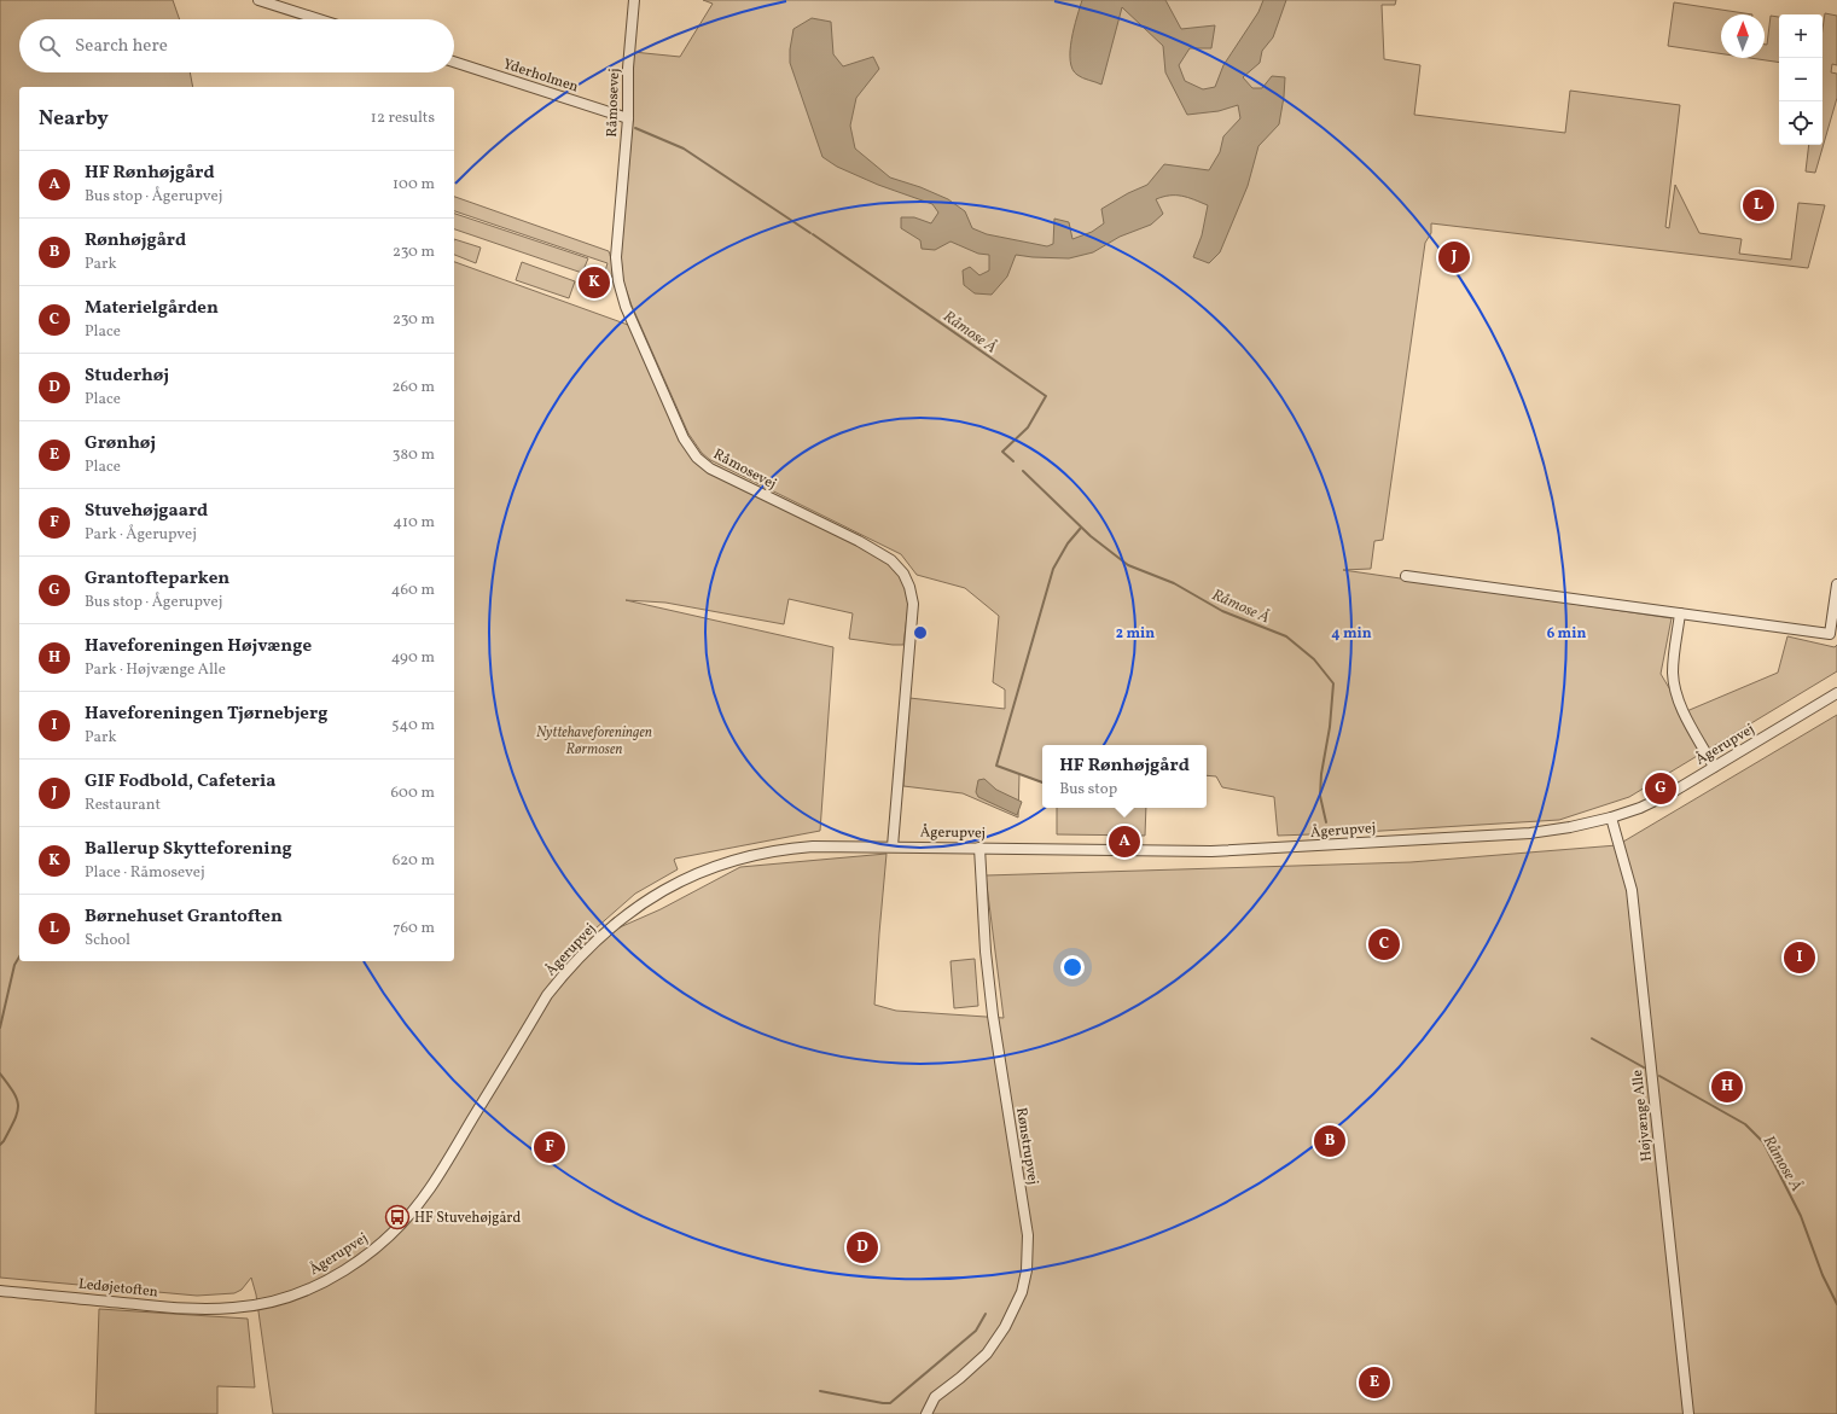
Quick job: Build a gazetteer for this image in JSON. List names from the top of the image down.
{
  "streets": {
    "street": [
      "Yderholmen",
      "Råmosevej",
      "Ågerupvej",
      "Højvænge Alle",
      "Rønstrupvej",
      "Ledøjetoften"
    ]
  },
  "crossings": [
    ["Yderholmen", "Råmosevej"],
    ["Råmosevej", "Ågerupvej"],
    ["Ågerupvej", "Højvænge Alle"],
    ["Ågerupvej", "Rønstrupvej"],
    ["Ågerupvej", "Ledøjetoften"]
  ],
  "water": ["Råmose Å"],
  "parks": ["Nyttehaveforeningen Rørmosen"],
  "places": {
    "bus stop": ["HF Stuvehøjgård"]
  },
  "north": "top",
  "page": {
    "map_buttons": ["+", "−"],
    "search": "Search here",
    "heading": ["Nearby", "12 results"],
    "list": [
      {
        "mark": "A",
        "name": "HF Rønhøjgård",
        "note": "Bus stop · Ågerupvej",
        "value": "100 m"
      },
      {
        "mark": "B",
        "name": "Rønhøjgård",
        "note": "Park",
        "value": "230 m"
      },
      {
        "mark": "C",
        "name": "Materielgården",
        "note": "Place",
        "value": "230 m"
      },
      {
        "mark": "D",
        "name": "Studerhøj",
        "note": "Place",
        "value": "260 m"
      },
      {
        "mark": "E",
        "name": "Grønhøj",
        "note": "Place",
        "value": "380 m"
      },
      {
        "mark": "F",
        "name": "Stuvehøjgaard",
        "note": "Park · Ågerupvej",
        "value": "410 m"
      },
      {
        "mark": "G",
        "name": "Grantofteparken",
        "note": "Bus stop · Ågerupvej",
        "value": "460 m"
      },
      {
        "mark": "H",
        "name": "Haveforeningen Højvænge",
        "note": "Park · Højvænge Alle",
        "value": "490 m"
      },
      {
        "mark": "I",
        "name": "Haveforeningen Tjørnebjerg",
        "note": "Park",
        "value": "540 m"
      },
      {
        "mark": "J",
        "name": "GIF Fodbold, Cafeteria",
        "note": "Restaurant",
        "value": "600 m"
      },
      {
        "mark": "K",
        "name": "Ballerup Skytteforening",
        "note": "Place · Råmosevej",
        "value": "620 m"
      },
      {
        "mark": "L",
        "name": "Børnehuset Grantoften",
        "note": "School",
        "value": "760 m"
      }
    ],
    "pins": [
      "L",
      "J",
      "K",
      "G",
      "A",
      "C",
      "I",
      "H",
      "B",
      "F",
      "D",
      "E"
    ],
    "popup": ["HF Rønhøjgård", "Bus stop"]
  },
  "rings": ["2 min", "4 min", "6 min"]
}
